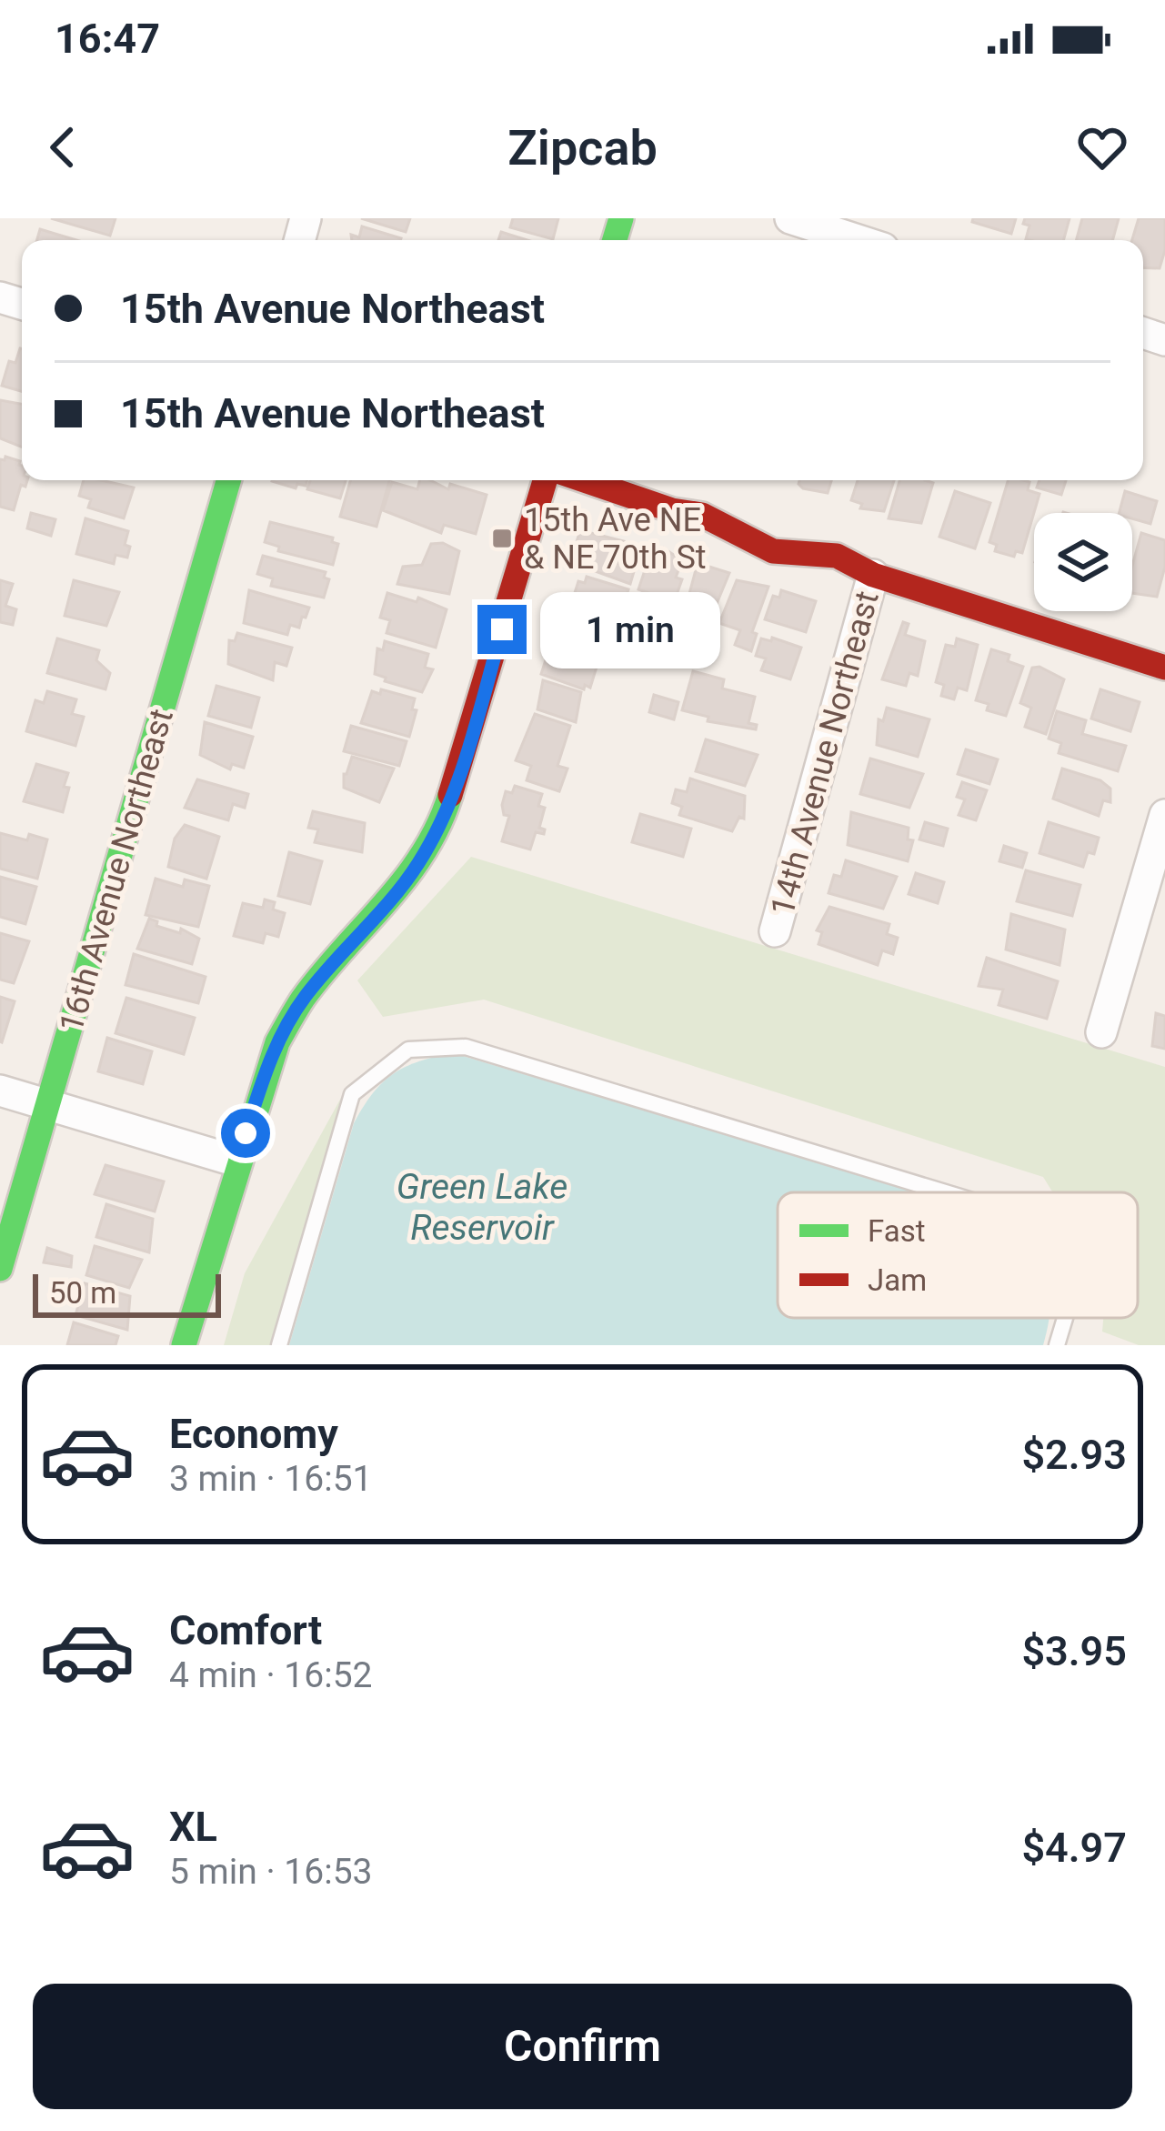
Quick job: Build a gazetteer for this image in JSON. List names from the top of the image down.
{
  "streets": {
    "street": ["14th Avenue Northeast", "16th Avenue Northeast"]
  },
  "water": ["Green Lake Reservoir"],
  "places": {
    "transit": ["15th Ave NE & NE 70th St"]
  },
  "legend": ["Fast", "Jam"],
  "scale_bar": "50 m",
  "page": {
    "status": "16:47",
    "header": "Zipcab",
    "banner": ["15th Avenue Northeast", "15th Avenue Northeast"],
    "bubble": "1 min",
    "scale": "50 m",
    "list": [
      {
        "name": "Economy",
        "note": "3 min · 16:51",
        "value": "$2.93"
      },
      {
        "name": "Comfort",
        "note": "4 min · 16:52",
        "value": "$3.95"
      },
      {
        "name": "XL",
        "note": "5 min · 16:53",
        "value": "$4.97"
      }
    ],
    "buttons": "Confirm"
  }
}
